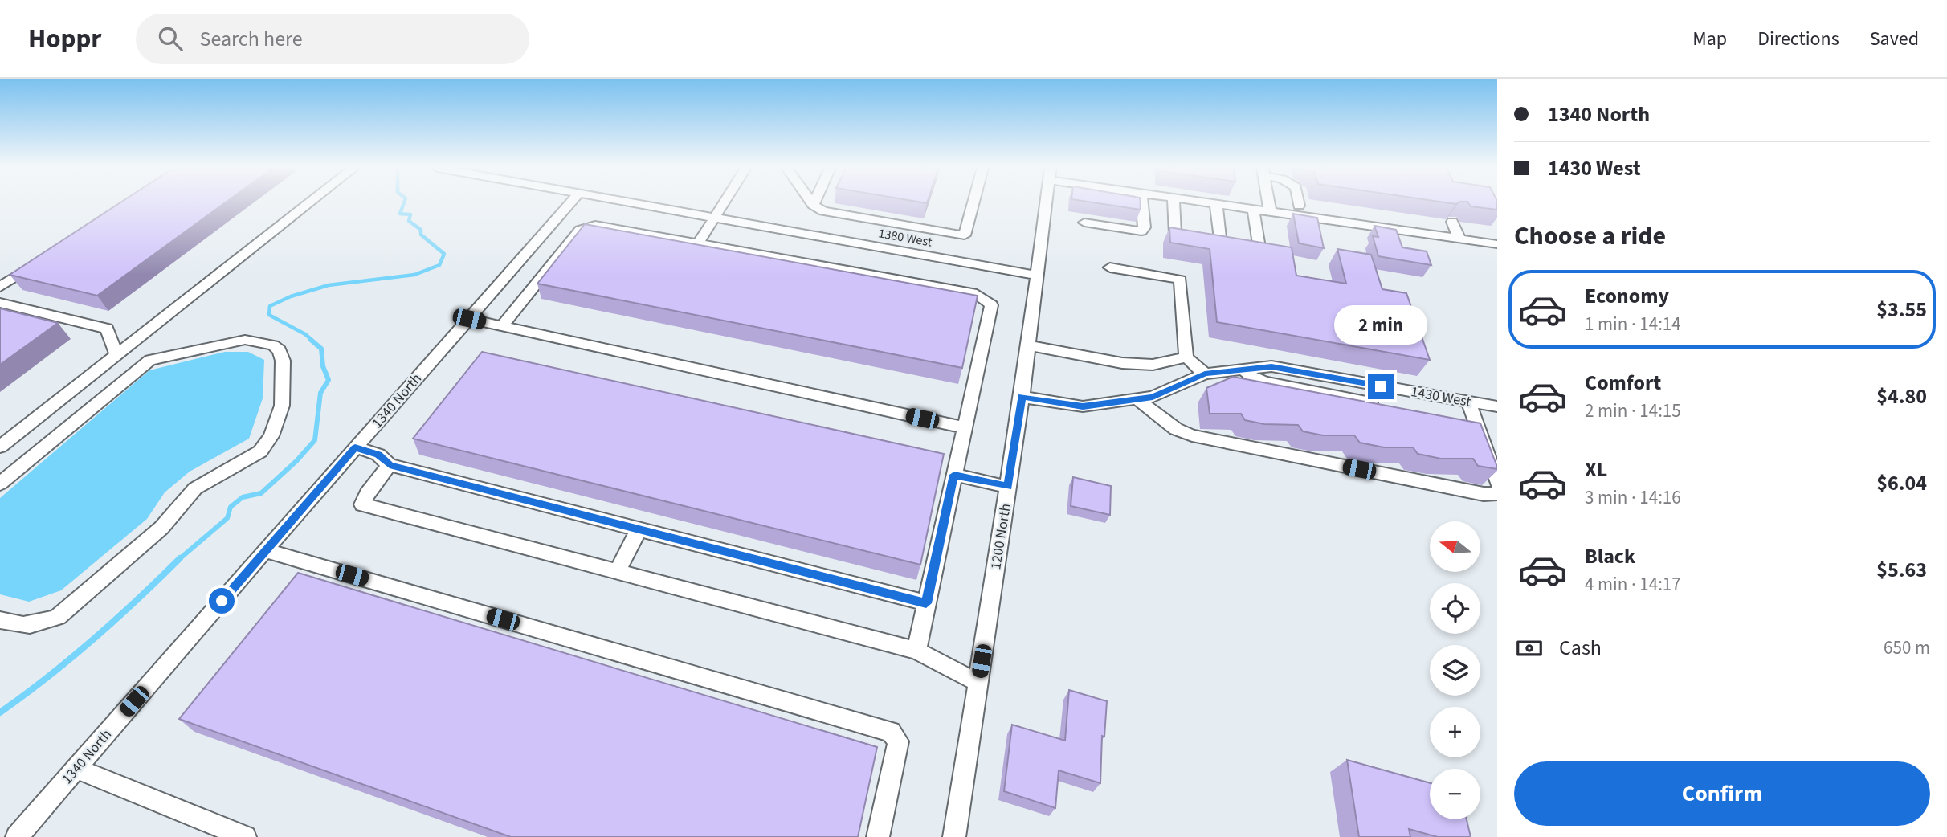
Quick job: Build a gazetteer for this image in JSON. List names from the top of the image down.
{
  "streets": {
    "street": [
      "1380 West",
      "1430 West",
      "1340 North",
      "1200 North"
    ]
  },
  "crossings": [
    ["1380 West", "1200 North"],
    ["1430 West", "1200 North"]
  ],
  "north": "left",
  "page": {
    "header": "Hoppr",
    "search": "Search here",
    "nav": ["Map", "Directions", "Saved"],
    "banner": ["1340 North", "1430 West"],
    "heading": "Choose a ride",
    "list": [
      {
        "name": "Economy",
        "note": "1 min · 14:14",
        "value": "$3.55"
      },
      {
        "name": "Comfort",
        "note": "2 min · 14:15",
        "value": "$4.80"
      },
      {
        "name": "XL",
        "note": "3 min · 14:16",
        "value": "$6.04"
      },
      {
        "name": "Black",
        "note": "4 min · 14:17",
        "value": "$5.63"
      }
    ],
    "bubble": "2 min",
    "map_buttons": ["+", "−"],
    "pay": ["Cash", "650 m"],
    "buttons": "Confirm"
  }
}
